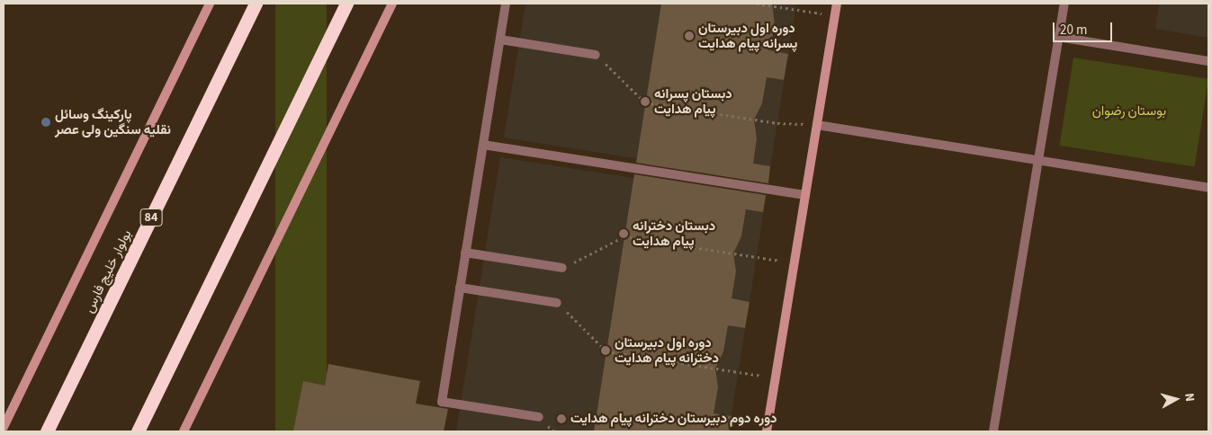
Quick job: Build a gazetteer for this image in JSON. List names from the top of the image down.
{
  "streets": {
    "highway": ["84", "بولوار خلیج فارس"]
  },
  "parks": ["بوستان رضوان"],
  "places": [
    "دوره اول دبیرستان پسرانه پیام هدایت",
    "دبستان پسرانه پیام هدایت",
    "پارکینگ وسائل نقلیه سنگین ولی عصر",
    "دبستان دخترانه پیام هدایت",
    "دوره اول دبیرستان دخترانه پیام هدایت",
    "دوره دوم دبیرستان دخترانه پیام هدایت"
  ],
  "scale_bar": "20 m",
  "north": "right"
}
